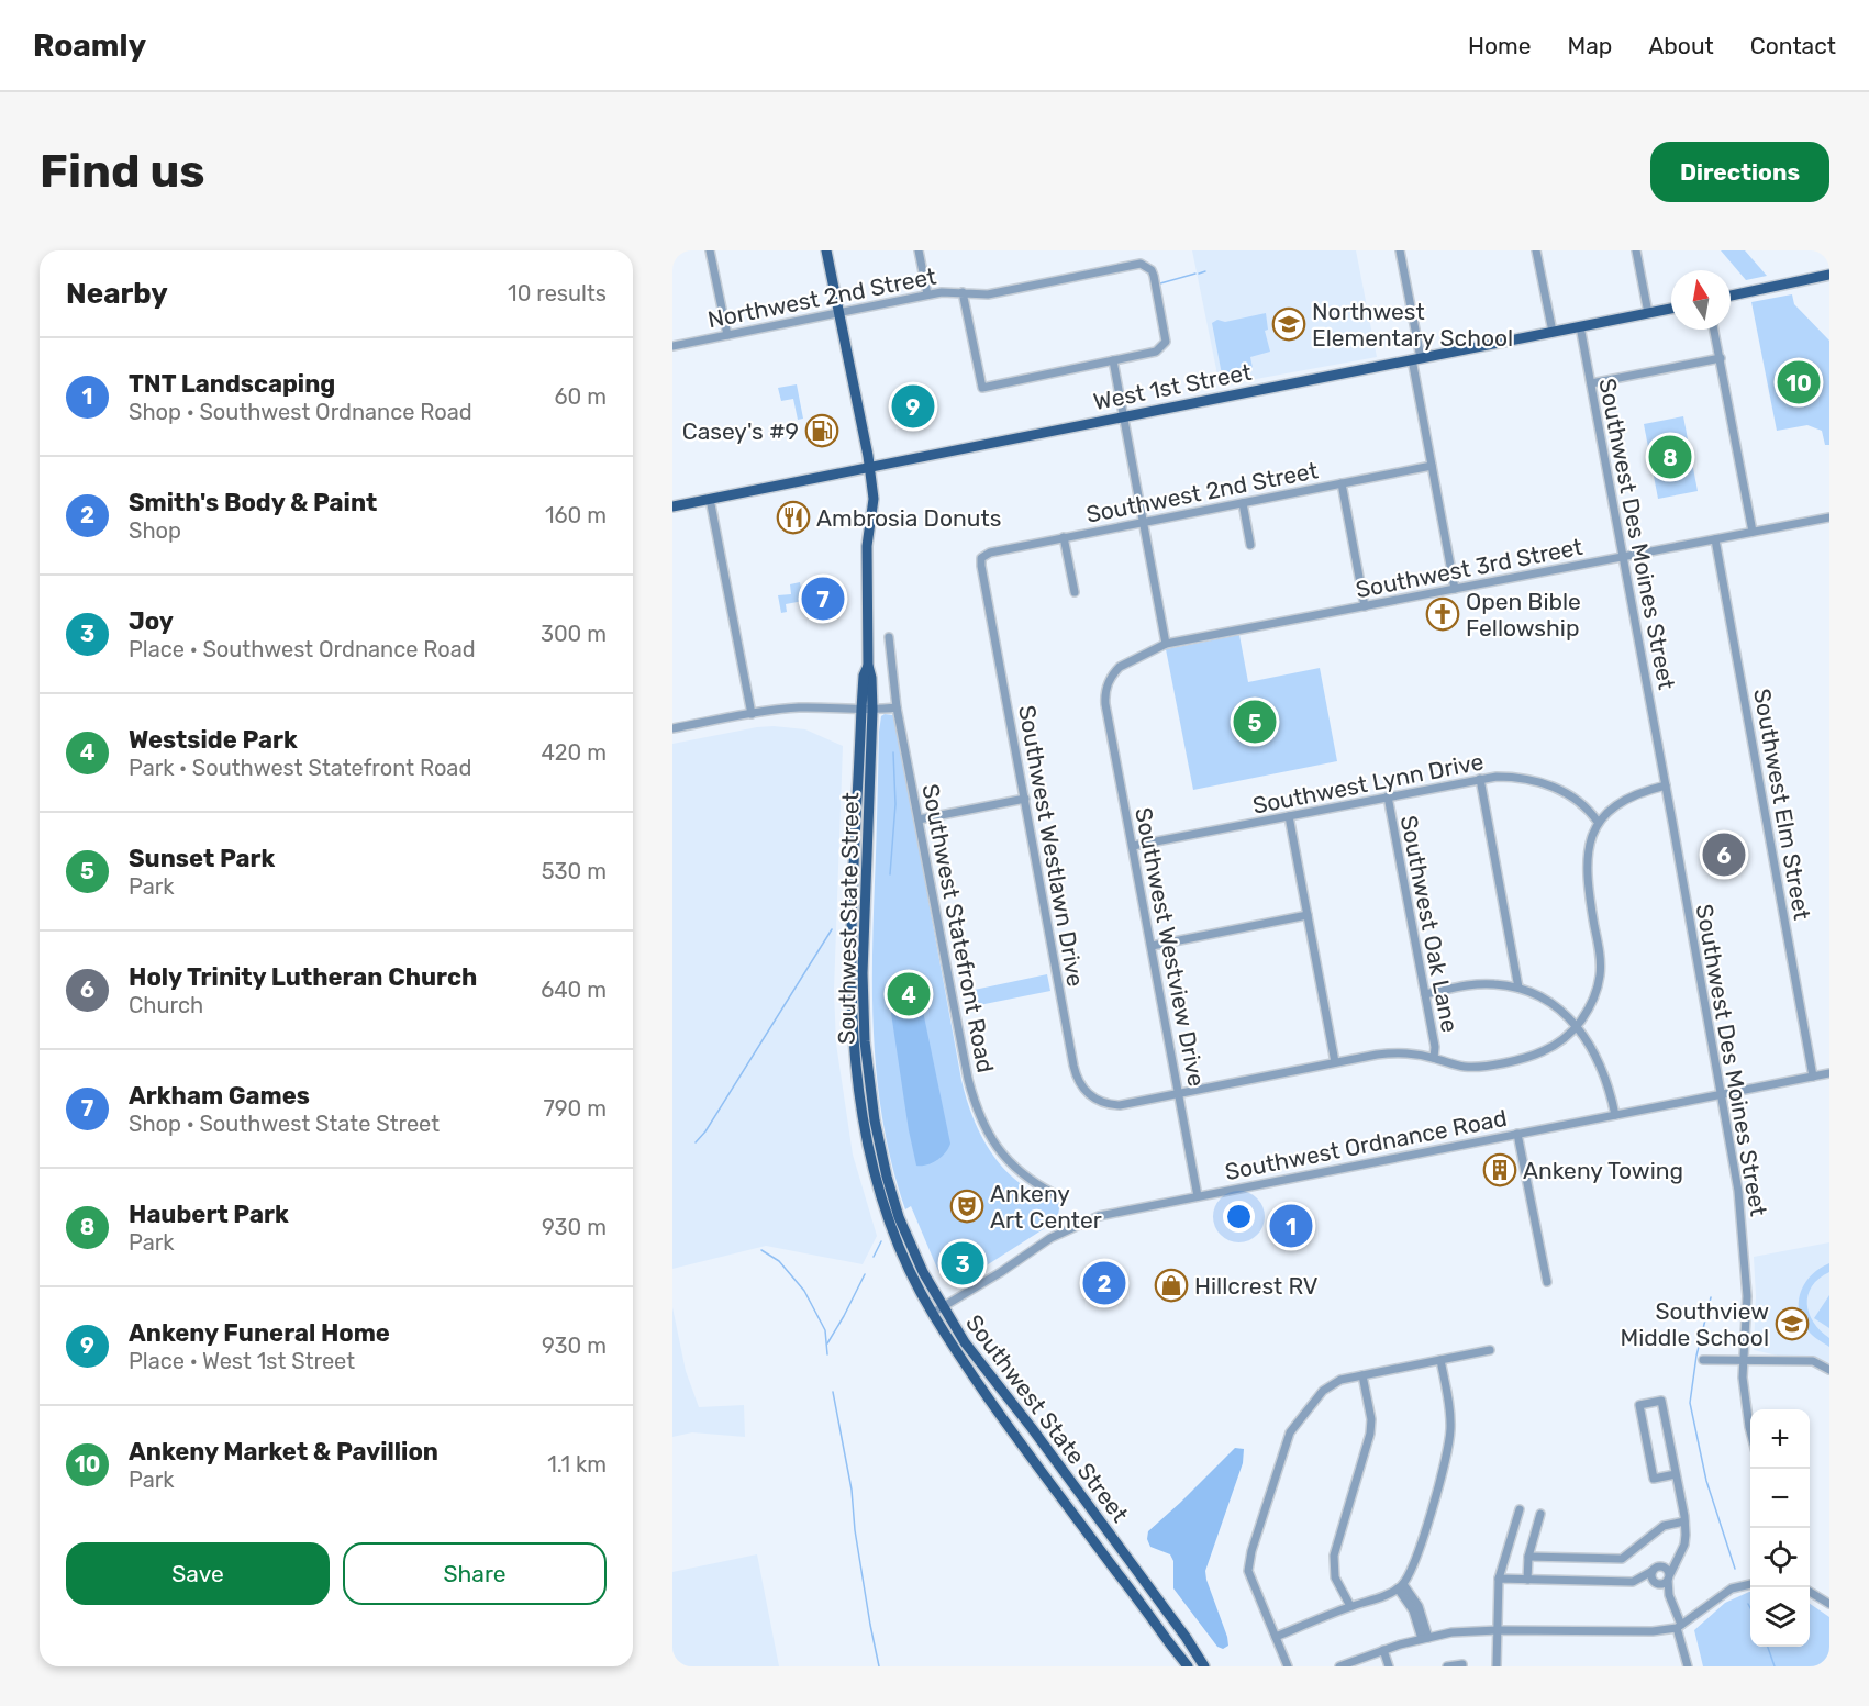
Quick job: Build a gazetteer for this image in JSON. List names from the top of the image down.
{
  "streets": {
    "main road": ["West 1st Street", "Southwest State Street"],
    "street": [
      "Northwest 2nd Street",
      "Southwest 2nd Street",
      "Southwest Des Moines Street",
      "Southwest 3rd Street",
      "Southwest Lynn Drive",
      "Southwest Elm Street",
      "Southwest Westlawn Drive",
      "Southwest Oak Lane",
      "Southwest Statefront Road",
      "Southwest Westview Drive",
      "Southwest Ordnance Road"
    ]
  },
  "crossings": [
    ["Northwest 2nd Street", "Southwest State Street"],
    ["West 1st Street", "Southwest Des Moines Street"],
    ["West 1st Street", "Southwest State Street"],
    ["Southwest 2nd Street", "Southwest Westlawn Drive"],
    ["Southwest Des Moines Street", "Southwest 3rd Street"],
    ["Southwest Des Moines Street", "Southwest Ordnance Road"],
    ["Southwest 3rd Street", "Southwest Elm Street"],
    ["Southwest 3rd Street", "Southwest Westview Drive"],
    ["Southwest Lynn Drive", "Southwest Westlawn Drive"],
    ["Southwest Lynn Drive", "Southwest Oak Lane"],
    ["Southwest Lynn Drive", "Southwest Westview Drive"],
    ["Southwest Elm Street", "Southwest Ordnance Road"],
    ["Southwest Westlawn Drive", "Southwest Oak Lane"],
    ["Southwest Westlawn Drive", "Southwest Westview Drive"],
    ["Southwest State Street", "Southwest Ordnance Road"],
    ["Southwest Westview Drive", "Southwest Ordnance Road"]
  ],
  "places": {
    "school or university": ["Northwest Elementary School", "Southview Middle School"],
    "fuel station": ["Casey's #9"],
    "restaurant": ["Ambrosia Donuts"],
    "church": ["Open Bible Fellowship"],
    "building": ["Ankeny Towing"],
    "theatre": ["Ankeny Art Center"],
    "shop": ["Hillcrest RV"]
  },
  "north": "top",
  "page": {
    "header": "Roamly",
    "nav": [
      "Home",
      "Map",
      "About",
      "Contact"
    ],
    "buttons": [
      "Directions",
      ["Save", "Share"]
    ],
    "title": "Find us",
    "heading": ["Nearby", "10 results"],
    "list": [
      {
        "mark": "1",
        "name": "TNT Landscaping",
        "note": "Shop · Southwest Ordnance Road",
        "value": "60 m"
      },
      {
        "mark": "2",
        "name": "Smith's Body & Paint",
        "note": "Shop",
        "value": "160 m"
      },
      {
        "mark": "3",
        "name": "Joy",
        "note": "Place · Southwest Ordnance Road",
        "value": "300 m"
      },
      {
        "mark": "4",
        "name": "Westside Park",
        "note": "Park · Southwest Statefront Road",
        "value": "420 m"
      },
      {
        "mark": "5",
        "name": "Sunset Park",
        "note": "Park",
        "value": "530 m"
      },
      {
        "mark": "6",
        "name": "Holy Trinity Lutheran Church",
        "note": "Church",
        "value": "640 m"
      },
      {
        "mark": "7",
        "name": "Arkham Games",
        "note": "Shop · Southwest State Street",
        "value": "790 m"
      },
      {
        "mark": "8",
        "name": "Haubert Park",
        "note": "Park",
        "value": "930 m"
      },
      {
        "mark": "9",
        "name": "Ankeny Funeral Home",
        "note": "Place · West 1st Street",
        "value": "930 m"
      },
      {
        "mark": "10",
        "name": "Ankeny Market & Pavillion",
        "note": "Park",
        "value": "1.1 km"
      }
    ],
    "pins": [
      "10",
      "9",
      "8",
      "7",
      "5",
      "6",
      "4",
      "1",
      "3",
      "2"
    ],
    "map_buttons": ["+", "−"]
  }
}
